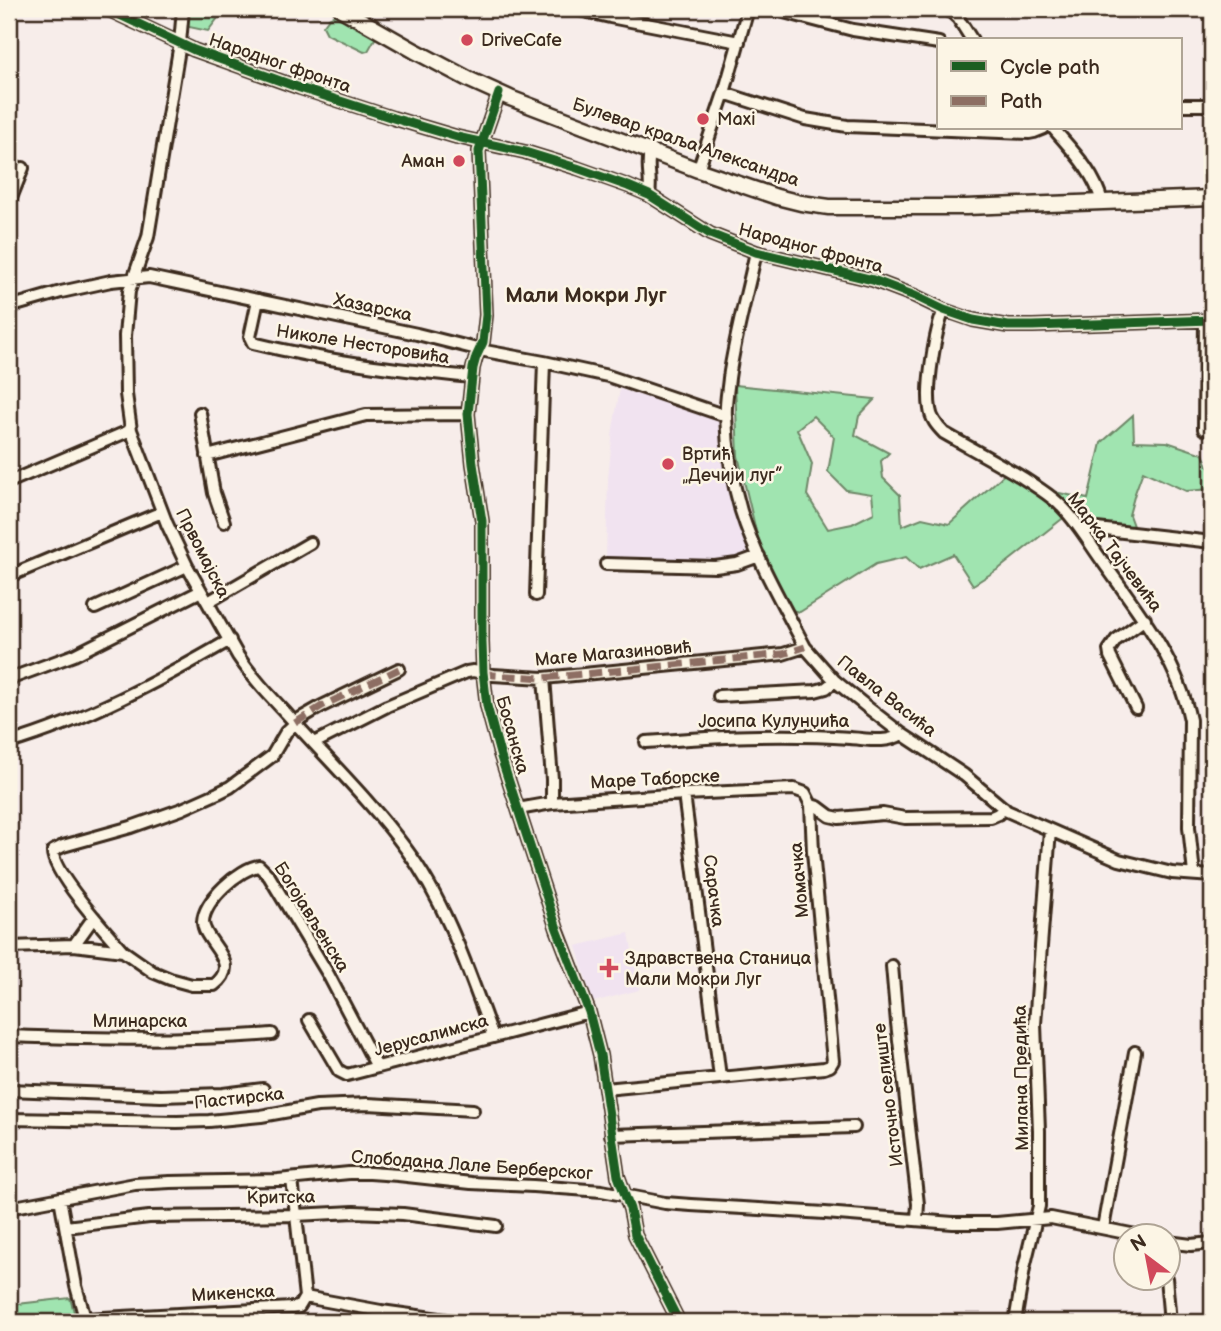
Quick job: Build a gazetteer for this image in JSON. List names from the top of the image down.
{
  "streets": {
    "main road": ["Булевар краља Александра"],
    "street": [
      "Народног фронта",
      "Хазарска",
      "Николе Несторовића",
      "Марка Тајчевића",
      "Првомајска",
      "Маге Магазиновић",
      "Павла Васића",
      "Јосипа Кулунџића",
      "Босанска",
      "Маре Таборске",
      "Момачка",
      "Сарачка",
      "Богојављенска",
      "Млинарска",
      "Јерусалимска",
      "Милана Предића",
      "Источно селиште",
      "Пастирска",
      "Слободана Лале Берберског",
      "Критска",
      "Микенска"
    ]
  },
  "crossings": [
    ["Народног фронта", "Марка Тајчевића"],
    ["Народног фронта", "Првомајска"],
    ["Народног фронта", "Павла Васића"],
    ["Народног фронта", "Босанска"],
    ["Булевар краља Александра", "Босанска"],
    ["Хазарска", "Николе Несторовића"],
    ["Хазарска", "Првомајска"],
    ["Хазарска", "Павла Васића"],
    ["Хазарска", "Босанска"],
    ["Николе Несторовића", "Босанска"],
    ["Марка Тајчевића", "Павла Васића"],
    ["Првомајска", "Маге Магазиновић"],
    ["Првомајска", "Јерусалимска"],
    ["Маге Магазиновић", "Павла Васића"],
    ["Маге Магазиновић", "Босанска"],
    ["Павла Васића", "Јосипа Кулунџића"],
    ["Павла Васића", "Милана Предића"],
    ["Босанска", "Маре Таборске"],
    ["Босанска", "Јерусалимска"],
    ["Босанска", "Слободана Лале Берберског"],
    ["Маре Таборске", "Момачка"],
    ["Маре Таборске", "Сарачка"],
    ["Момачка", "Сарачка"],
    ["Богојављенска", "Јерусалимска"],
    ["Милана Предића", "Слободана Лале Берберског"],
    ["Источно селиште", "Слободана Лале Берберског"]
  ],
  "districts": ["Мали Мокри Луг"],
  "places": {
    "other": [
      "DriveCafe",
      "Maxi",
      "Аман",
      "Вртић „Дечији луг”"
    ],
    "health": ["Здравствена Станица Мали Мокри Луг"]
  },
  "legend": ["Cycle path", "Path"],
  "north": "top left"
}
